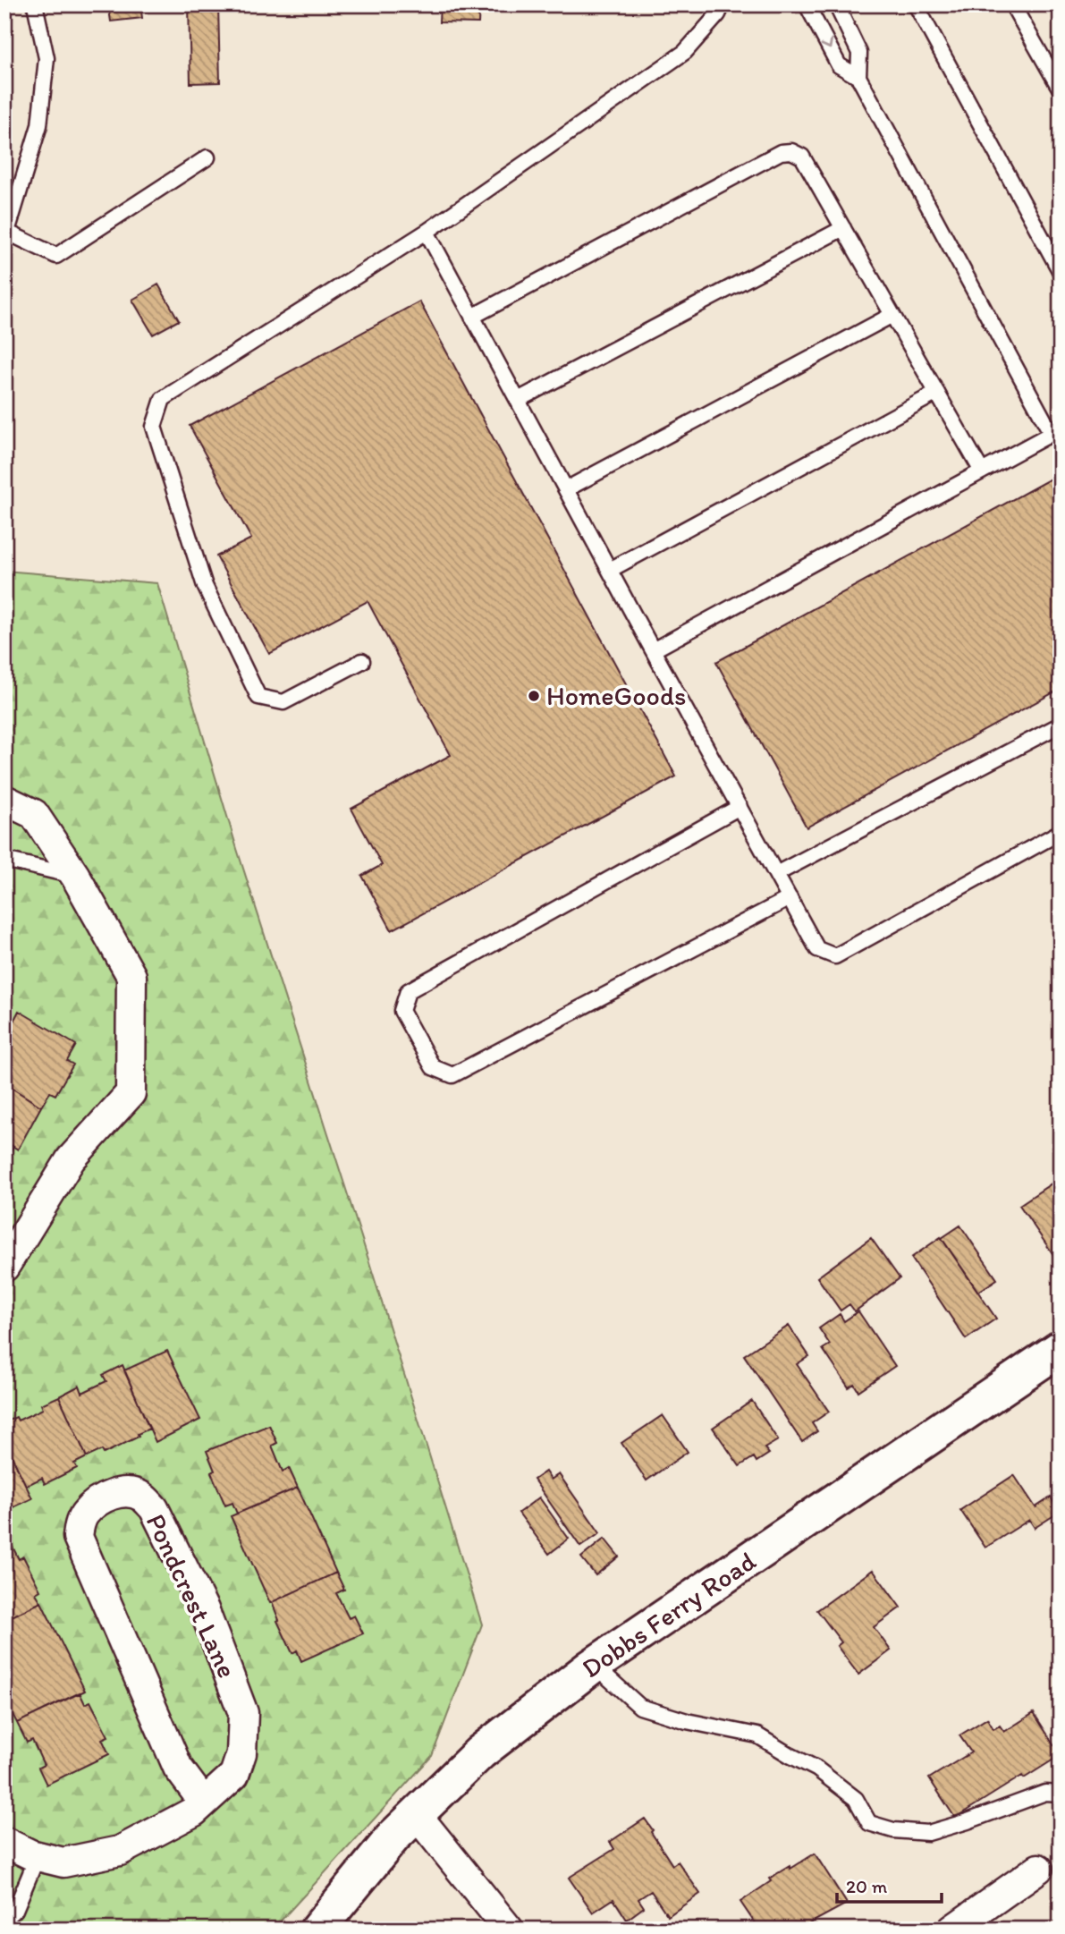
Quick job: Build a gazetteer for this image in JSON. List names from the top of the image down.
{
  "streets": {
    "main road": ["Dobbs Ferry Road"],
    "street": ["Pondcrest Lane"]
  },
  "places": ["HomeGoods"],
  "scale_bar": "20 m"
}
